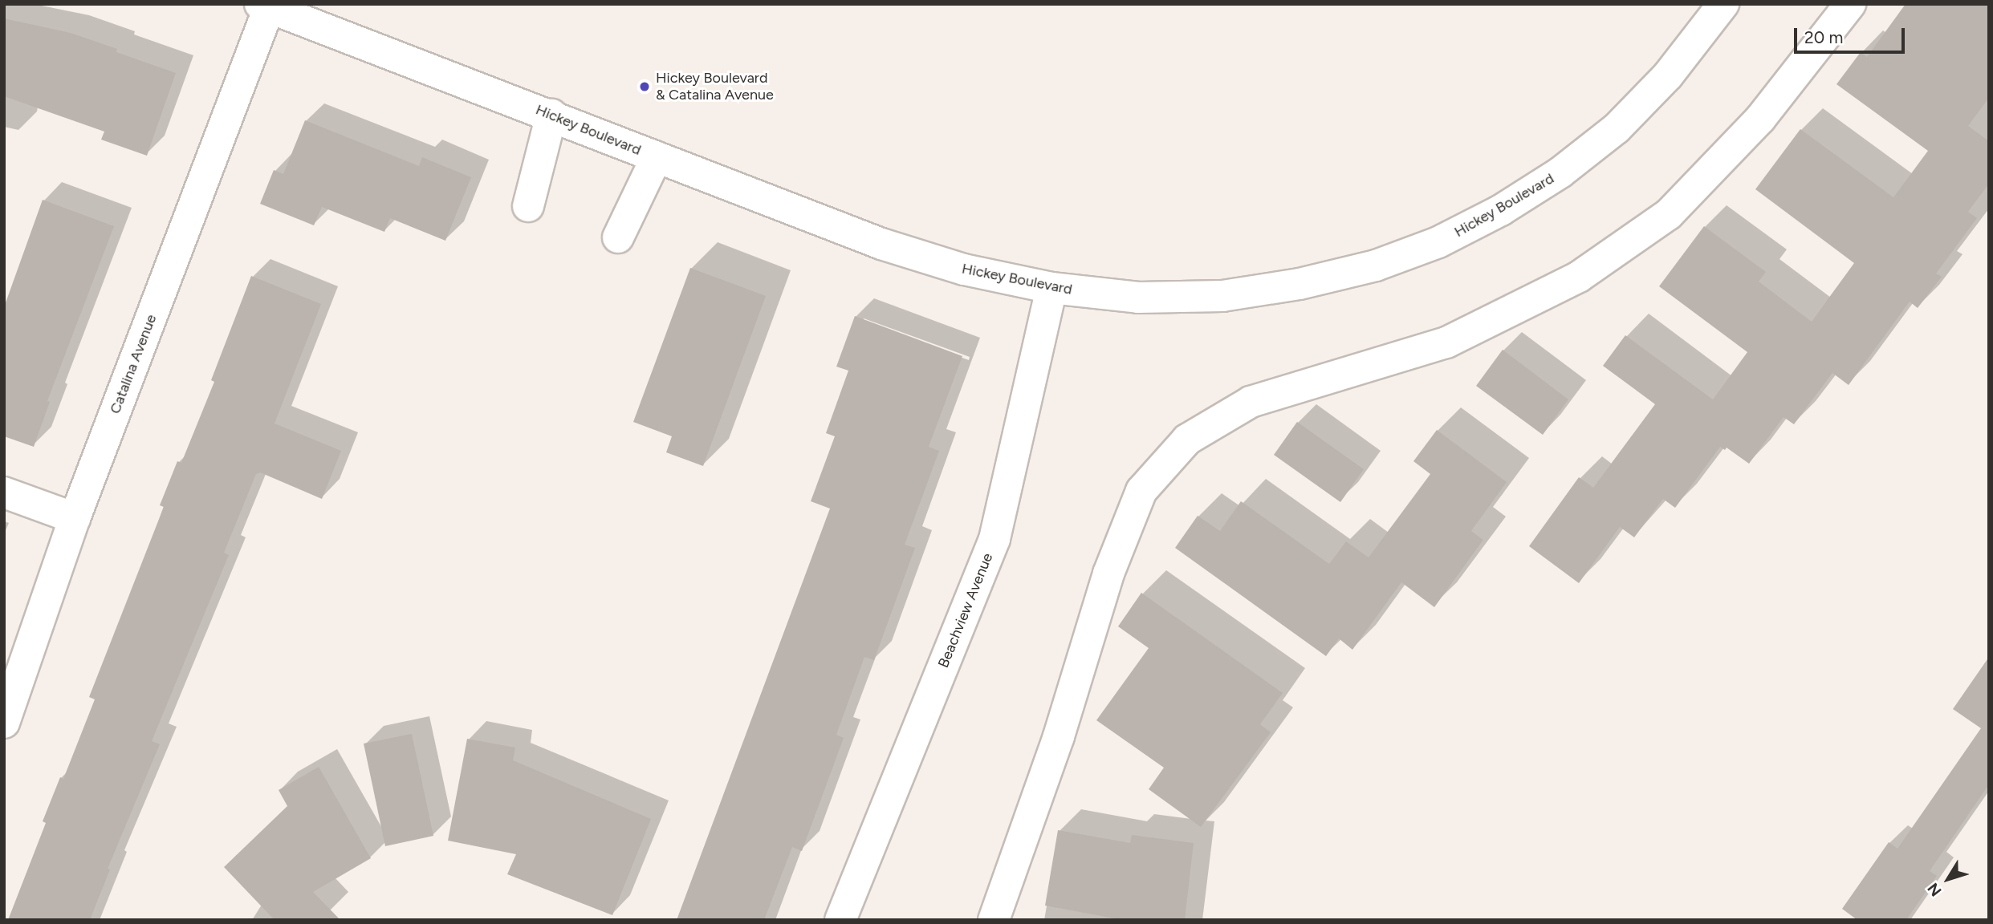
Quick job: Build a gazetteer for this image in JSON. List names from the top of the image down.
{
  "streets": {
    "main road": ["Hickey Boulevard", "Catalina Avenue", "Beachview Avenue"]
  },
  "crossings": [
    ["Hickey Boulevard", "Catalina Avenue"],
    ["Hickey Boulevard", "Beachview Avenue"]
  ],
  "places": ["Hickey Boulevard & Catalina Avenue"],
  "scale_bar": "20 m",
  "north": "bottom left"
}
